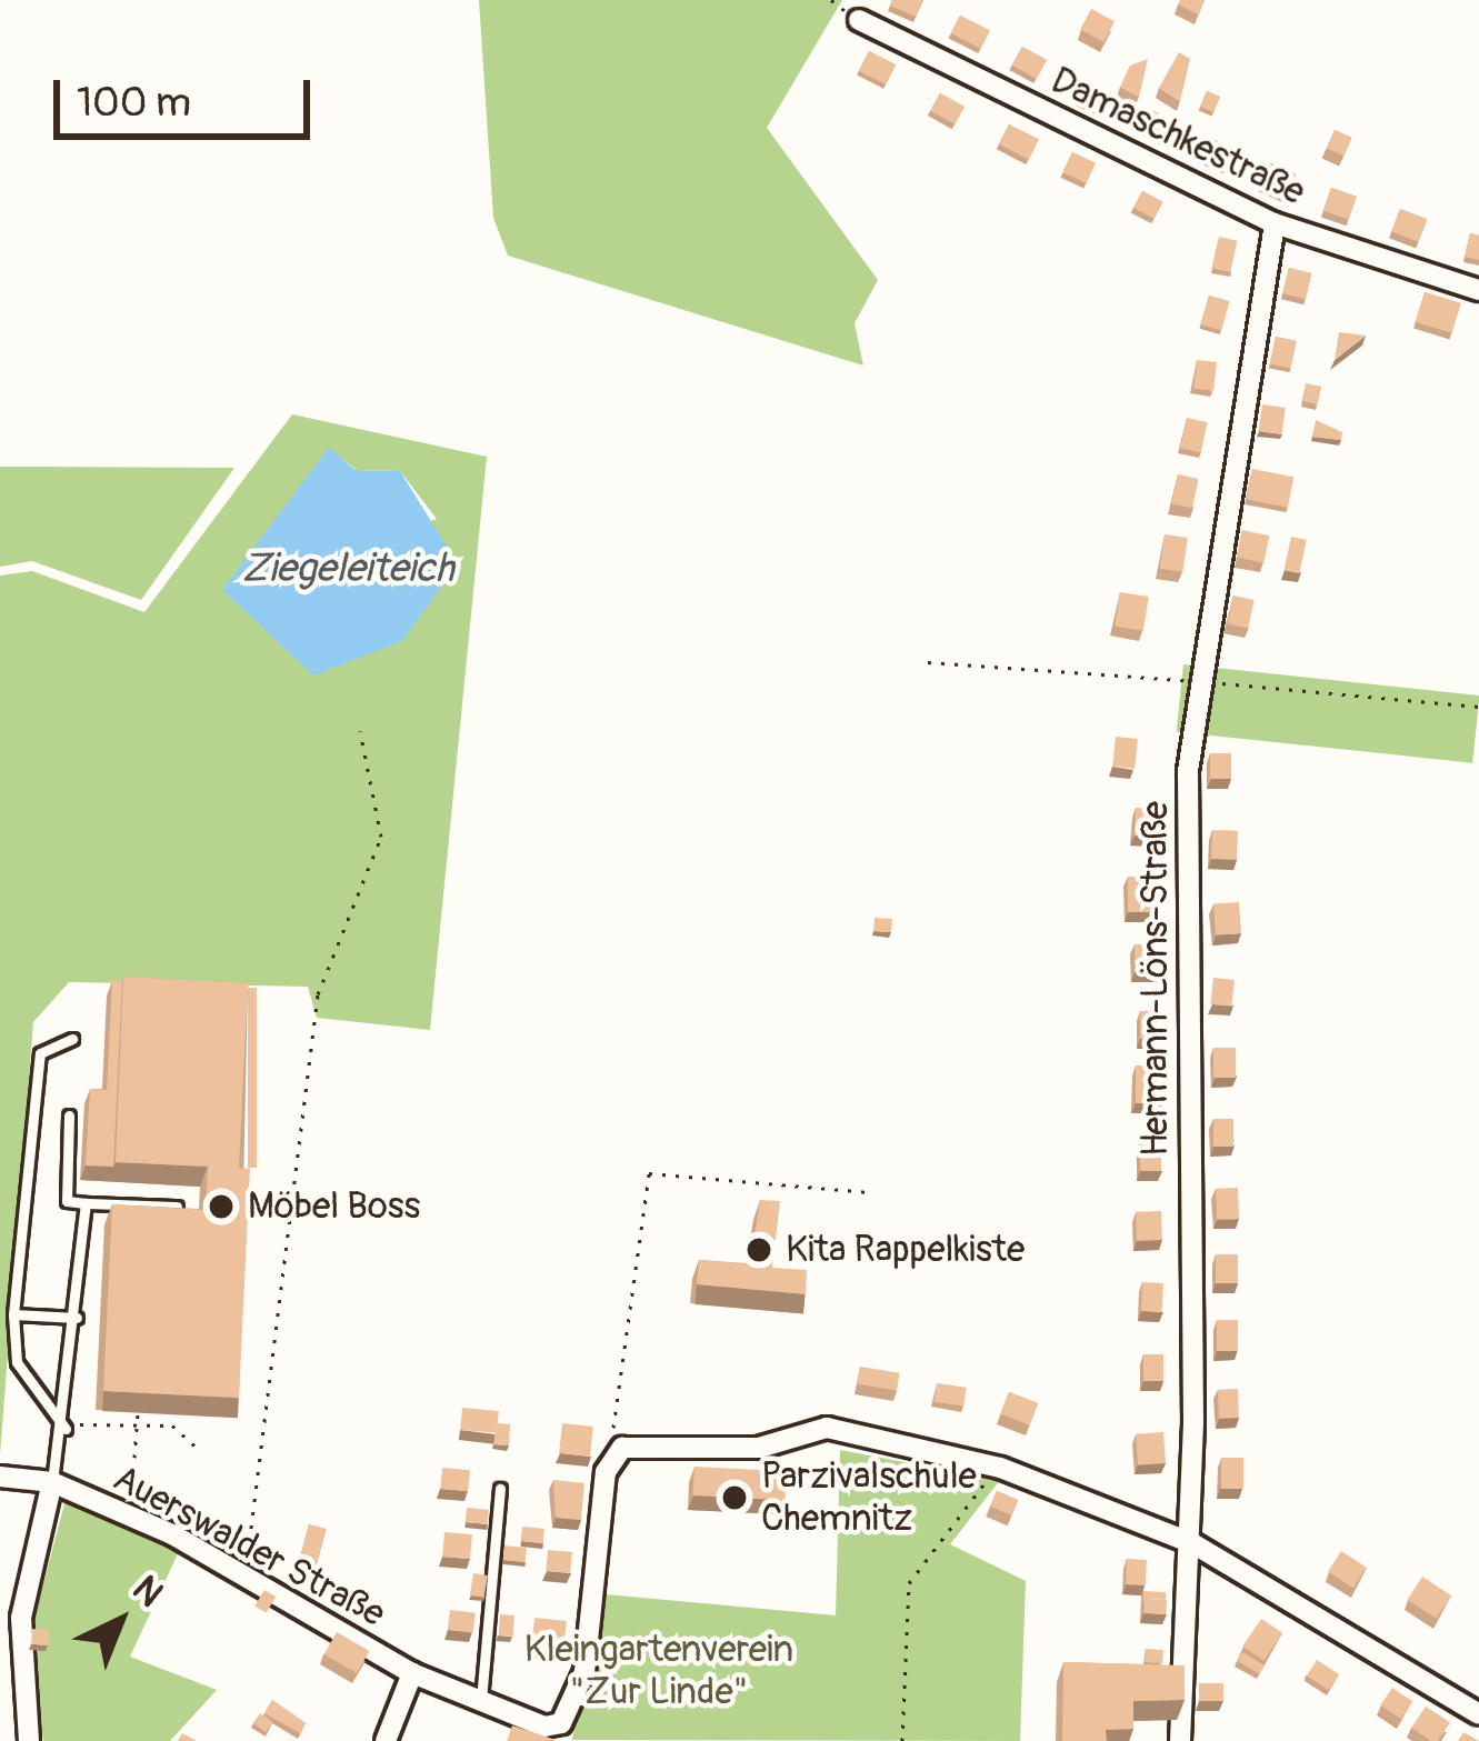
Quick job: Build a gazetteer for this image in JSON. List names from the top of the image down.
{
  "streets": {
    "street": ["Damaschkestraße", "Hermann-Löns-Straße", "Auerswalder Straße"]
  },
  "crossings": [
    ["Damaschkestraße", "Hermann-Löns-Straße"]
  ],
  "water": ["Ziegeleiteich"],
  "parks": ["Kleingartenverein \"Zur Linde\""],
  "places": ["Möbel Boss", "Kita Rappelkiste", "Parzivalschule Chemnitz"],
  "scale_bar": "100 m",
  "north": "top right"
}
